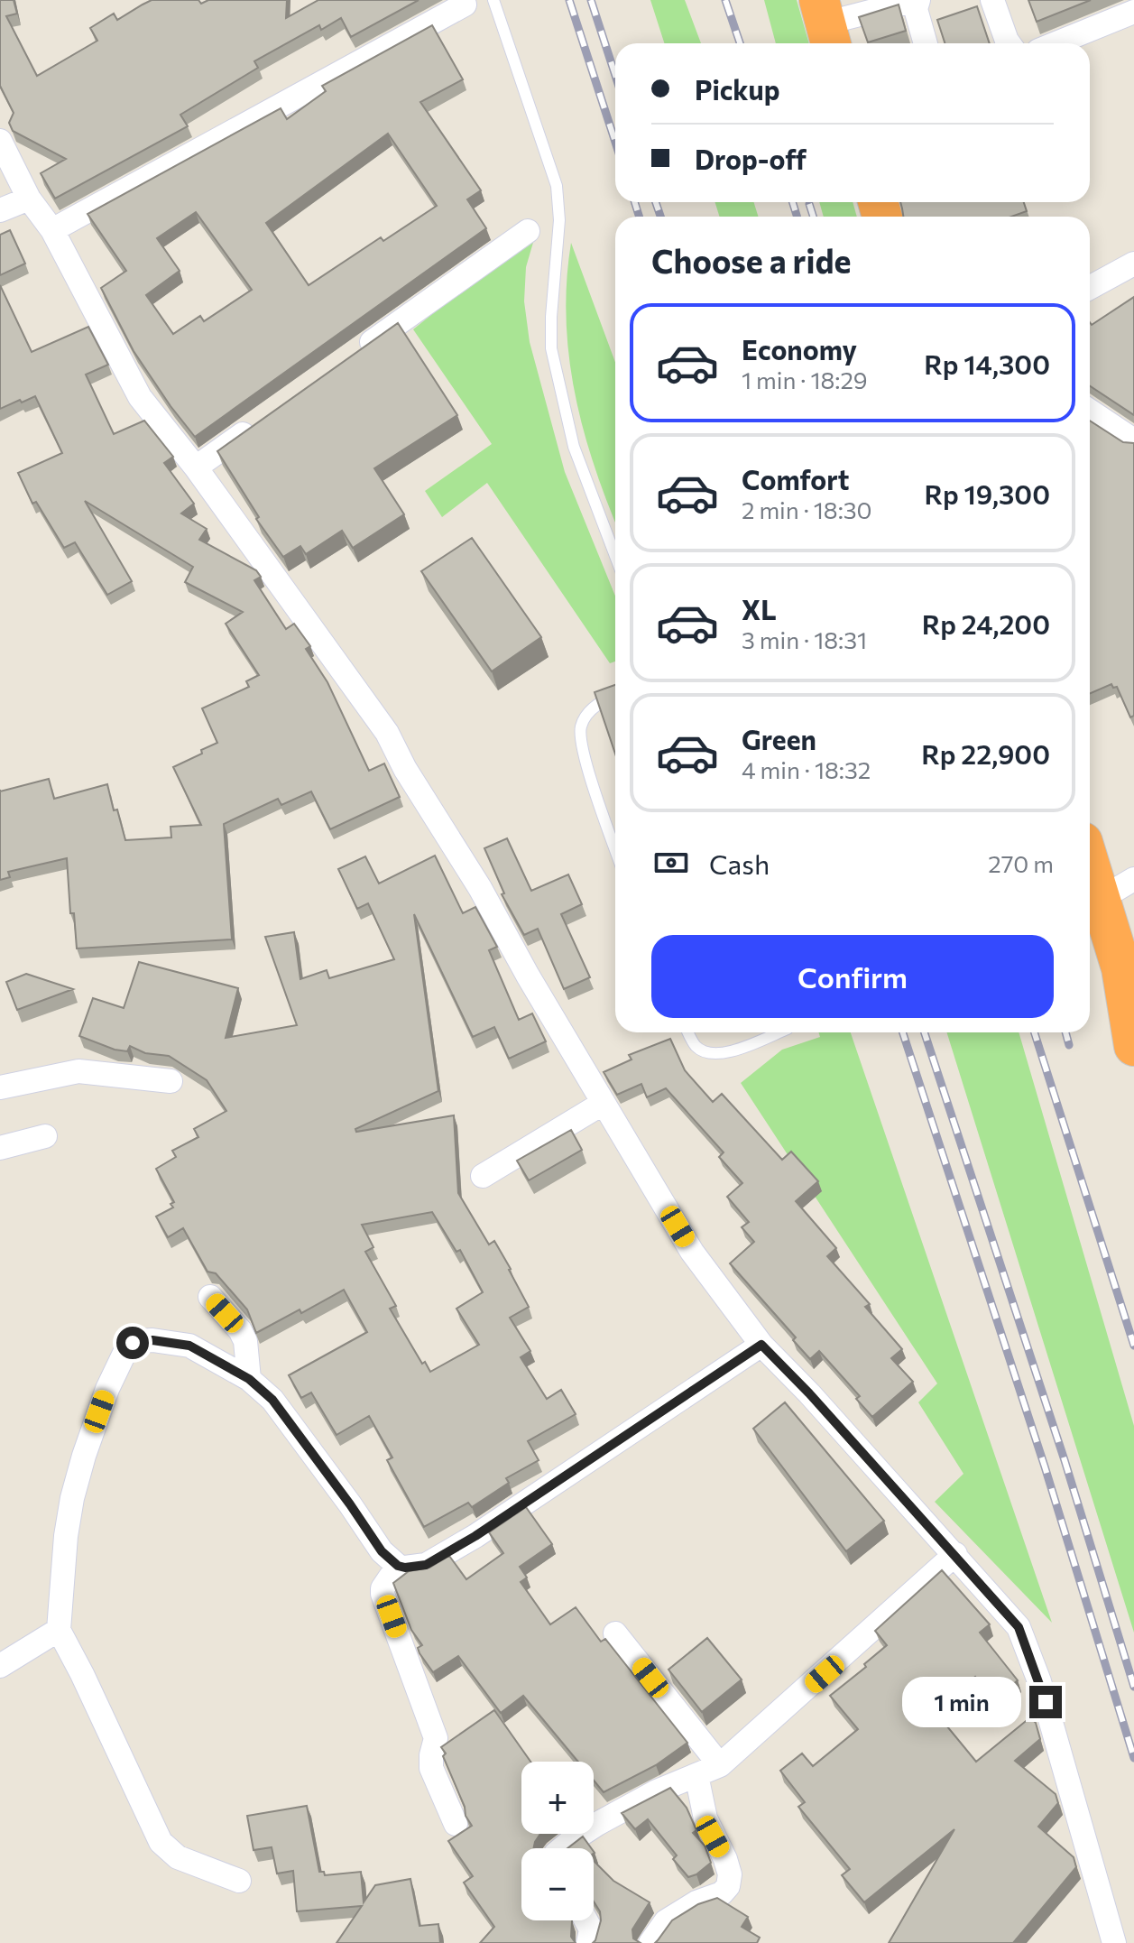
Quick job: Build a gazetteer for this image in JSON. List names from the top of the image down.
{
  "page": {
    "banner": ["Pickup", "Drop-off"],
    "heading": "Choose a ride",
    "list": [
      {
        "name": "Economy",
        "note": "1 min · 18:29",
        "value": "Rp 14,300"
      },
      {
        "name": "Comfort",
        "note": "2 min · 18:30",
        "value": "Rp 19,300"
      },
      {
        "name": "XL",
        "note": "3 min · 18:31",
        "value": "Rp 24,200"
      },
      {
        "name": "Green",
        "note": "4 min · 18:32",
        "value": "Rp 22,900"
      }
    ],
    "pay": ["Cash", "270 m"],
    "buttons": "Confirm",
    "bubble": "1 min",
    "map_buttons": ["+", "−"]
  }
}
